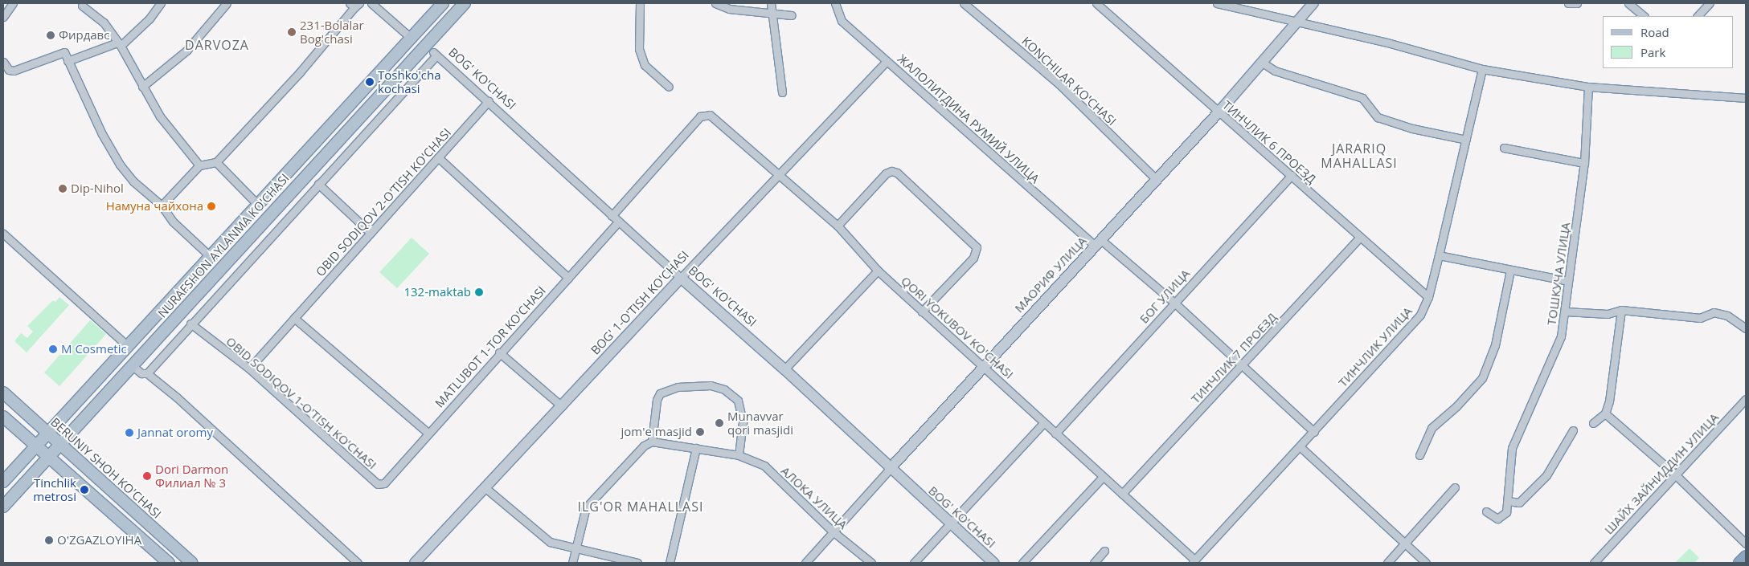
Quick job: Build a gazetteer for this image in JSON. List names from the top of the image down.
{
  "streets": {
    "main road": ["NURAFSHON AYLANMA KO'CHASI", "BERUNIY SHOH KO'CHASI"],
    "street": [
      "BOG' KO'CHASI",
      "KONCHILAR KO'CHASI",
      "ЖАЛОЛИТДИНА РУМИЙ УЛИЦА",
      "ТИНЧЛИК 6 ПРОЕЗД",
      "OBID SODIQOV 2-O'TISH KO'CHASI",
      "ТОШКУЧА УЛИЦА",
      "МАОРИФ УЛИЦА",
      "БОГ УЛИЦА",
      "BOG' 1-O'TISH KO'CHASI",
      "QORI YOKUBOV KO'CHASI",
      "MATLUBOT 1-TOR KO'CHASI",
      "ТИНЧЛИК УЛИЦА",
      "ТИНЧЛИК 7 ПРОЕЗД",
      "OBID SODIQOV 1-O'TISH KO'CHASI",
      "ШАЙХ ЗАЙНИДДИН УЛИЦА",
      "АЛОКА УЛИЦА"
    ]
  },
  "crossings": [
    ["BOG' KO'CHASI", "OBID SODIQOV 2-O'TISH KO'CHASI"],
    ["BOG' KO'CHASI", "МАОРИФ УЛИЦА"],
    ["BOG' KO'CHASI", "BOG' 1-O'TISH KO'CHASI"],
    ["BOG' KO'CHASI", "QORI YOKUBOV KO'CHASI"],
    ["BOG' KO'CHASI", "MATLUBOT 1-TOR KO'CHASI"],
    ["KONCHILAR KO'CHASI", "МАОРИФ УЛИЦА"],
    ["ЖАЛОЛИТДИНА РУМИЙ УЛИЦА", "МАОРИФ УЛИЦА"],
    ["ЖАЛОЛИТДИНА РУМИЙ УЛИЦА", "БОГ УЛИЦА"],
    ["ЖАЛОЛИТДИНА РУМИЙ УЛИЦА", "BOG' 1-O'TISH KO'CHASI"],
    ["ЖАЛОЛИТДИНА РУМИЙ УЛИЦА", "ТИНЧЛИК УЛИЦА"],
    ["ЖАЛОЛИТДИНА РУМИЙ УЛИЦА", "ТИНЧЛИК 7 ПРОЕЗД"],
    ["ТИНЧЛИК 6 ПРОЕЗД", "МАОРИФ УЛИЦА"],
    ["ТИНЧЛИК 6 ПРОЕЗД", "БОГ УЛИЦА"],
    ["ТИНЧЛИК 6 ПРОЕЗД", "ТИНЧЛИК УЛИЦА"],
    ["ТИНЧЛИК 6 ПРОЕЗД", "ТИНЧЛИК 7 ПРОЕЗД"],
    ["OBID SODIQOV 2-O'TISH KO'CHASI", "OBID SODIQOV 1-O'TISH KO'CHASI"],
    ["NURAFSHON AYLANMA KO'CHASI", "BERUNIY SHOH KO'CHASI"],
    ["МАОРИФ УЛИЦА", "QORI YOKUBOV KO'CHASI"],
    ["МАОРИФ УЛИЦА", "АЛОКА УЛИЦА"],
    ["БОГ УЛИЦА", "QORI YOKUBOV KO'CHASI"],
    ["BOG' 1-O'TISH KO'CHASI", "QORI YOKUBOV KO'CHASI"],
    ["QORI YOKUBOV KO'CHASI", "ТИНЧЛИК УЛИЦА"],
    ["QORI YOKUBOV KO'CHASI", "ТИНЧЛИК 7 ПРОЕЗД"],
    ["MATLUBOT 1-TOR KO'CHASI", "OBID SODIQOV 1-O'TISH KO'CHASI"]
  ],
  "districts": ["DARVOZA", "JARARIQ MAHALLASI", "ILG'OR MAHALLASI"],
  "places": [
    "231-Bolalar Bog'chasi",
    "Фирдавс",
    "Toshko'cha kochasi",
    "Dip-Nihol",
    "Намуна чайхона",
    "132-maktab",
    "M Cosmetic",
    "Munavvar qori masjidi",
    "jom'e masjid",
    "Jannat oromy",
    "Dori Darmon Филиал № 3",
    "Tinchlik metrosi",
    "O'ZGAZLOYIHA"
  ],
  "legend": ["Road", "Park"]
}
